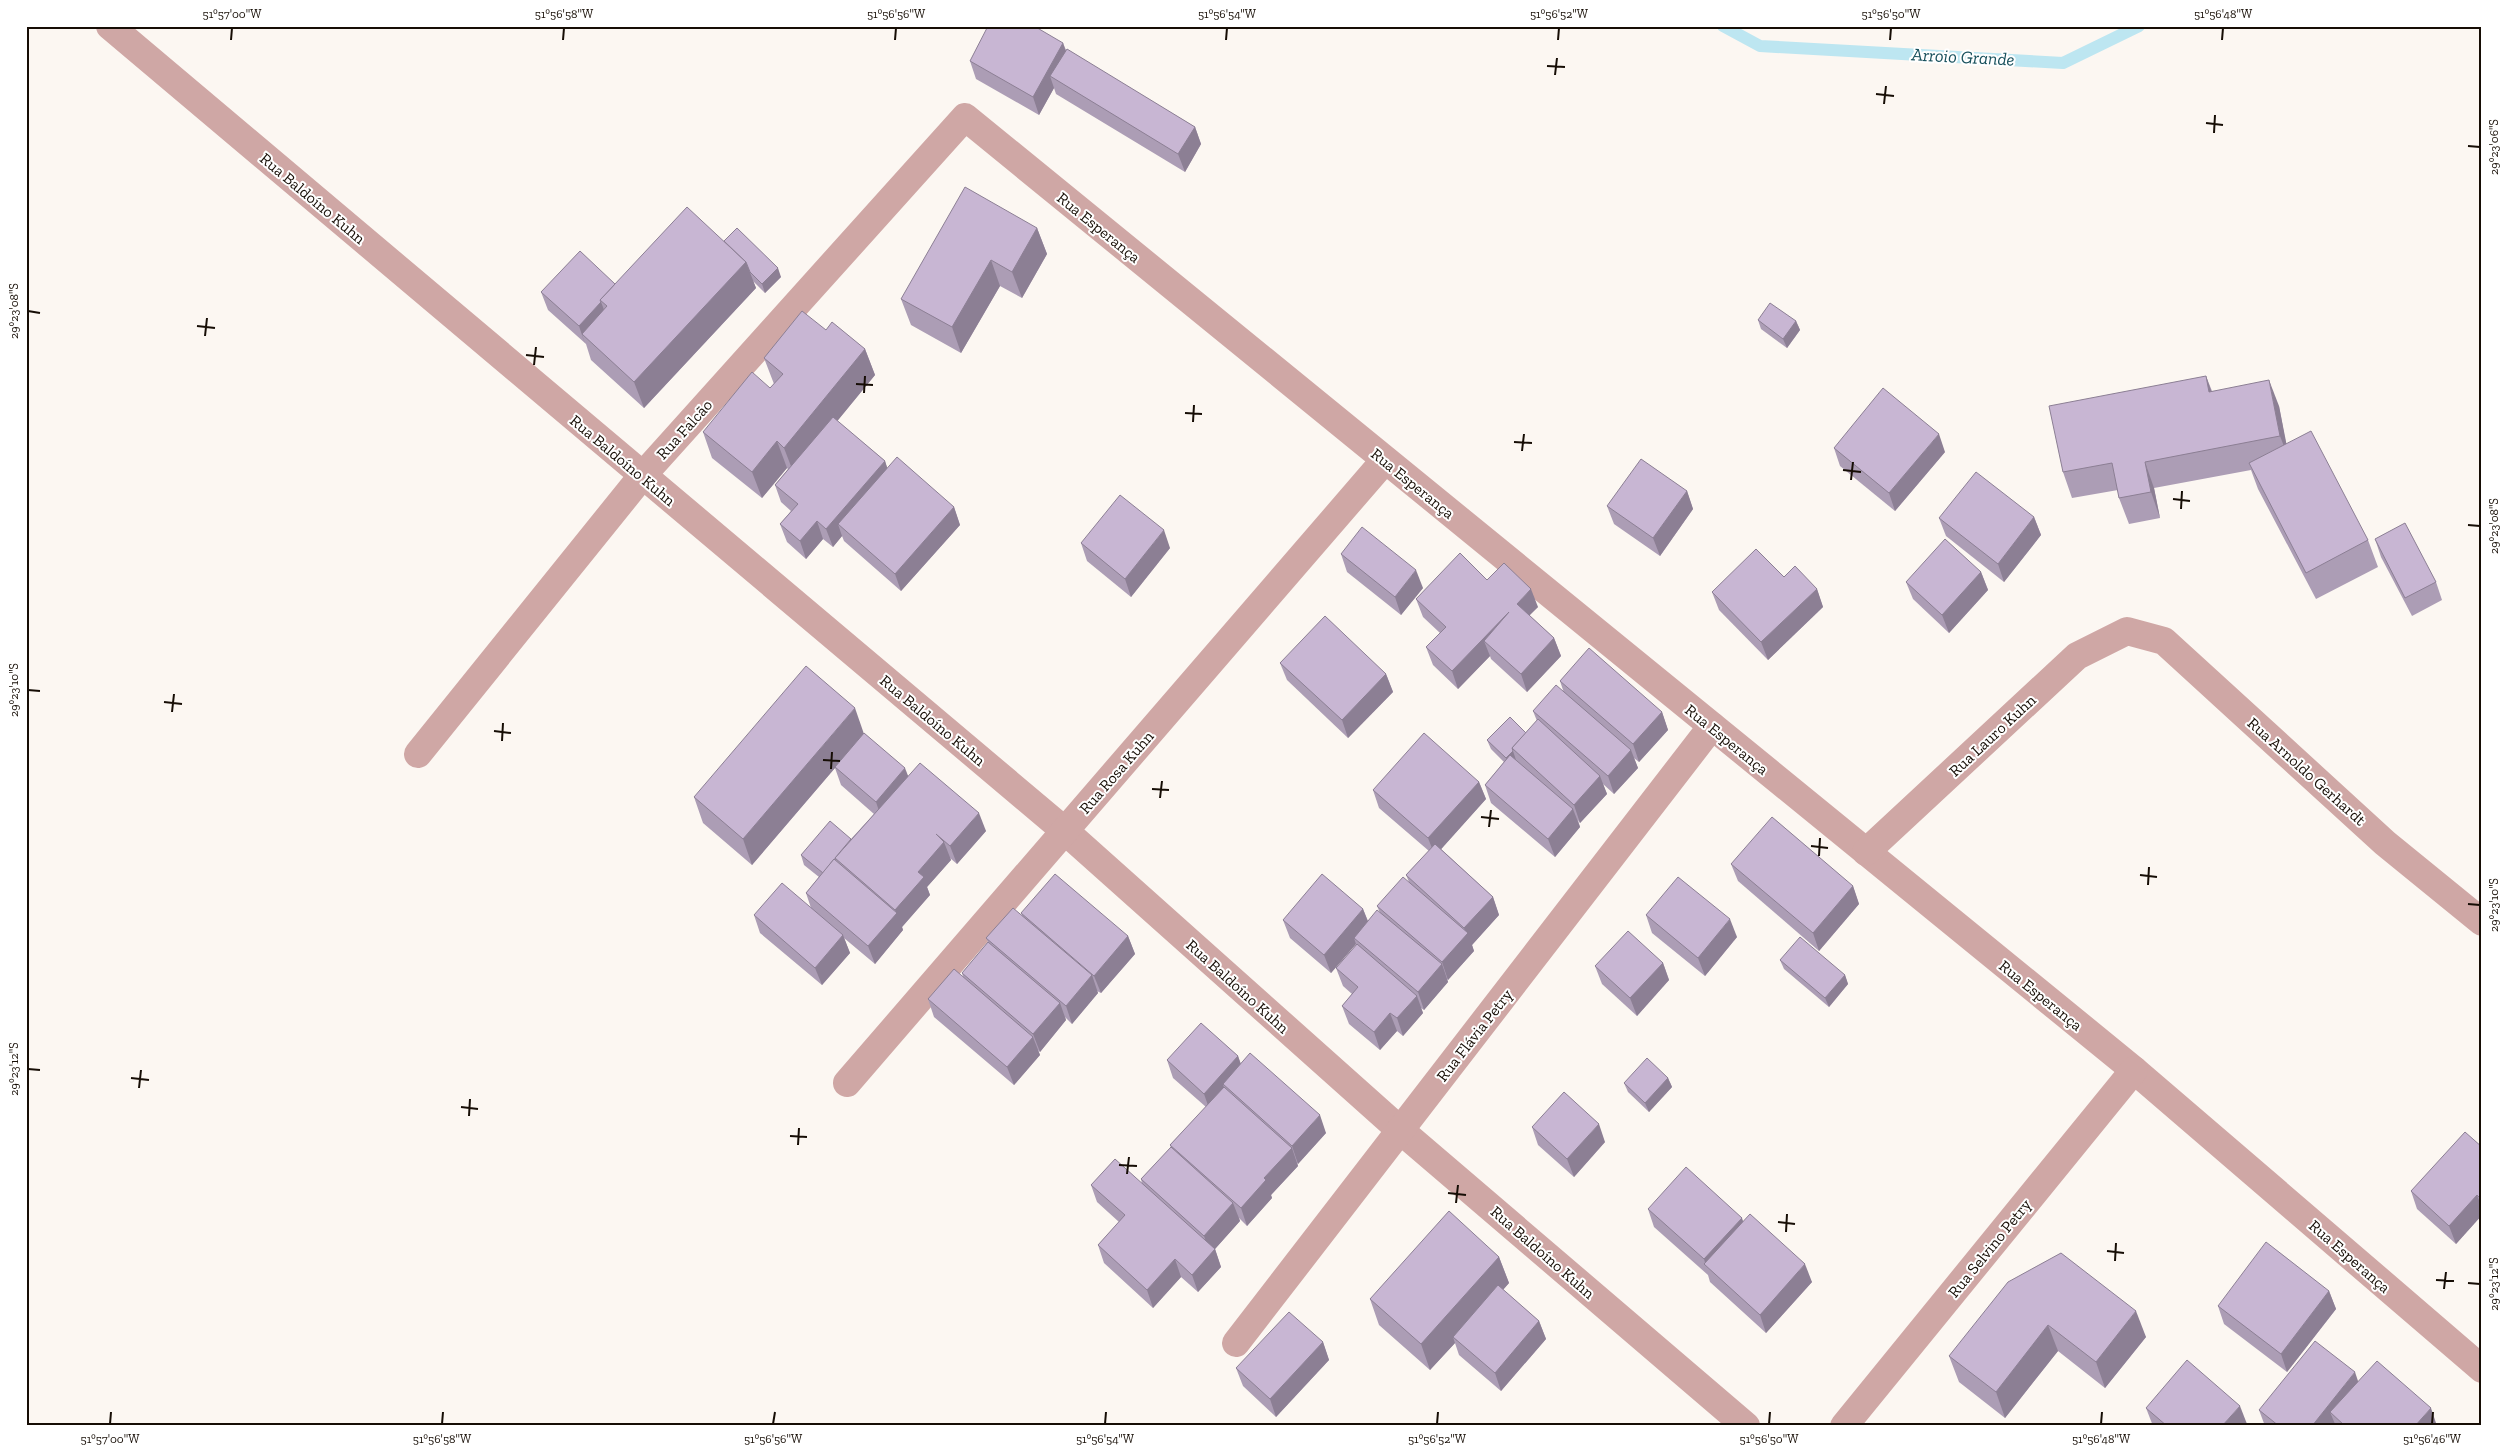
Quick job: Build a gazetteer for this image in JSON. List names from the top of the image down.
{
  "streets": {
    "street": [
      "Rua Baldoíno Kuhn",
      "Rua Esperança",
      "Rua Falcão",
      "Rua Lauro Kuhn",
      "Rua Arnoldo Gerhardt",
      "Rua Rosa Kuhn",
      "Rua Flávia Petry",
      "Rua Selvino Petry"
    ]
  },
  "crossings": [
    ["Rua Baldoíno Kuhn", "Rua Falcão"],
    ["Rua Baldoíno Kuhn", "Rua Rosa Kuhn"],
    ["Rua Baldoíno Kuhn", "Rua Flávia Petry"],
    ["Rua Esperança", "Rua Falcão"],
    ["Rua Esperança", "Rua Lauro Kuhn"],
    ["Rua Esperança", "Rua Rosa Kuhn"],
    ["Rua Esperança", "Rua Flávia Petry"],
    ["Rua Esperança", "Rua Selvino Petry"],
    ["Rua Lauro Kuhn", "Rua Arnoldo Gerhardt"]
  ],
  "water": ["Arroio Grande"],
  "coordinates": [
    "51°57'00\"W",
    "51°56'58\"W",
    "51°56'56\"W",
    "51°56'54\"W",
    "51°56'52\"W",
    "51°56'50\"W",
    "51°56'48\"W",
    "29°23'06\"S",
    "29°23'08\"S",
    "29°23'10\"S",
    "29°23'12\"S",
    "51°56'46\"W"
  ]
}
